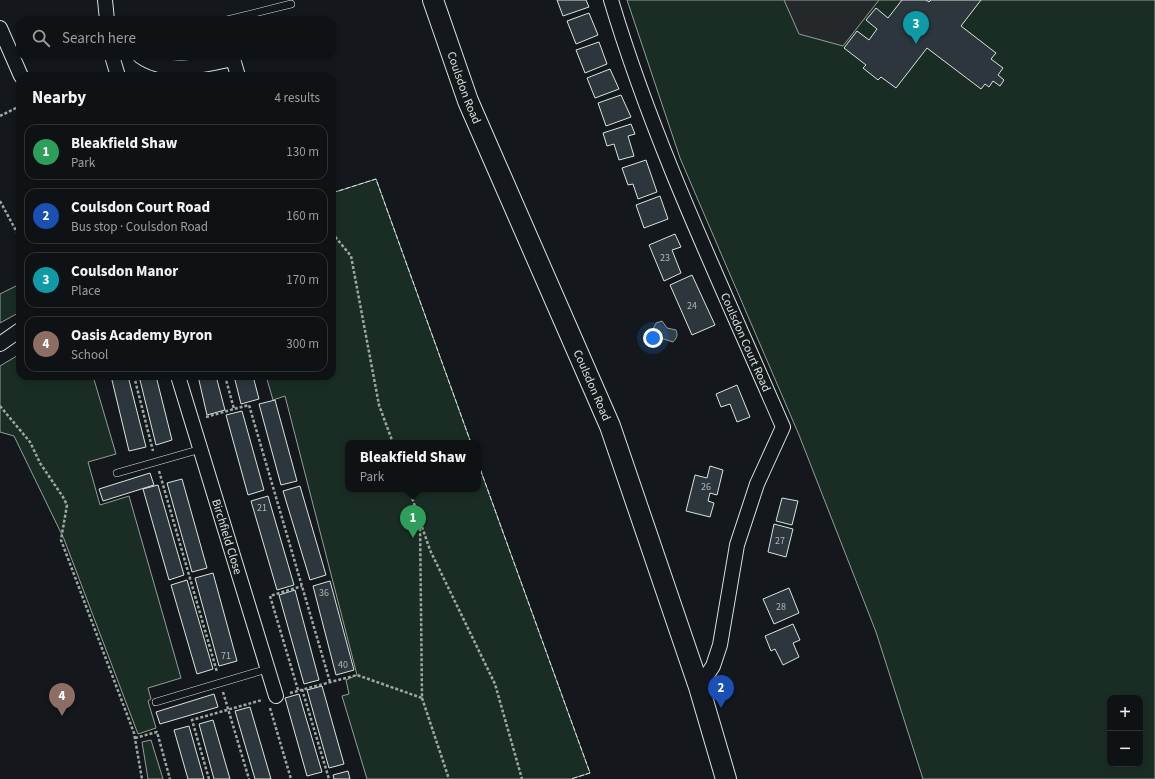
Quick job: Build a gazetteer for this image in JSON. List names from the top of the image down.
{
  "streets": {
    "main road": ["Coulsdon Road"],
    "street": ["Coulsdon Court Road", "Birchfield Close"]
  },
  "crossings": [
    ["Coulsdon Road", "Coulsdon Court Road"]
  ],
  "house_numbers": [
    "23",
    "24",
    "26",
    "21",
    "27",
    "36",
    "28",
    "71",
    "40"
  ],
  "page": {
    "pins": [
      "3",
      "1",
      "2",
      "4"
    ],
    "search": "Search here",
    "heading": ["Nearby", "4 results"],
    "list": [
      {
        "mark": "1",
        "name": "Bleakfield Shaw",
        "note": "Park",
        "value": "130 m"
      },
      {
        "mark": "2",
        "name": "Coulsdon Court Road",
        "note": "Bus stop · Coulsdon Road",
        "value": "160 m"
      },
      {
        "mark": "3",
        "name": "Coulsdon Manor",
        "note": "Place",
        "value": "170 m"
      },
      {
        "mark": "4",
        "name": "Oasis Academy Byron",
        "note": "School",
        "value": "300 m"
      }
    ],
    "popup": ["Bleakfield Shaw", "Park"],
    "map_buttons": ["+", "−"]
  }
}
